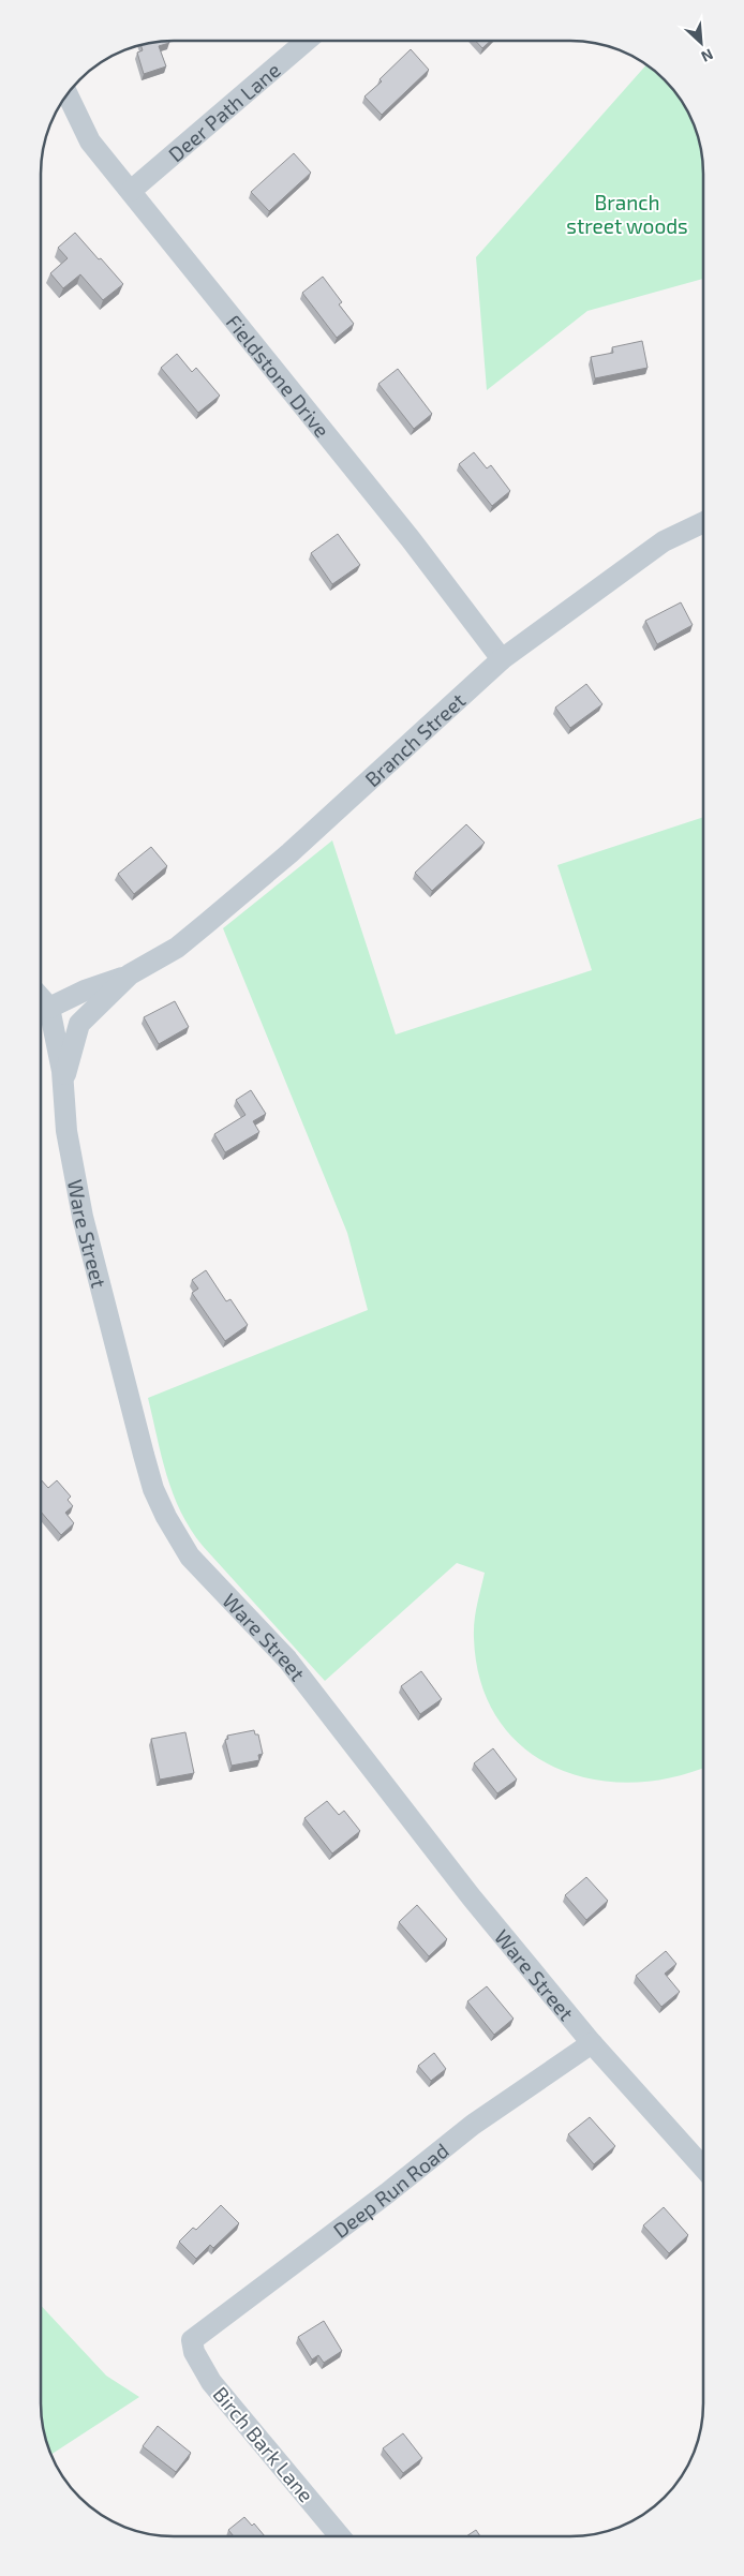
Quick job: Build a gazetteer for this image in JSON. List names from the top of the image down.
{
  "streets": {
    "street": [
      "Deer Path Lane",
      "Fieldstone Drive",
      "Branch Street",
      "Ware Street",
      "Deep Run Road",
      "Birch Bark Lane"
    ]
  },
  "crossings": [
    ["Deer Path Lane", "Fieldstone Drive"],
    ["Fieldstone Drive", "Branch Street"],
    ["Branch Street", "Ware Street"],
    ["Ware Street", "Deep Run Road"],
    ["Deep Run Road", "Birch Bark Lane"]
  ],
  "parks": ["Branch street woods"],
  "north": "bottom right"
}
